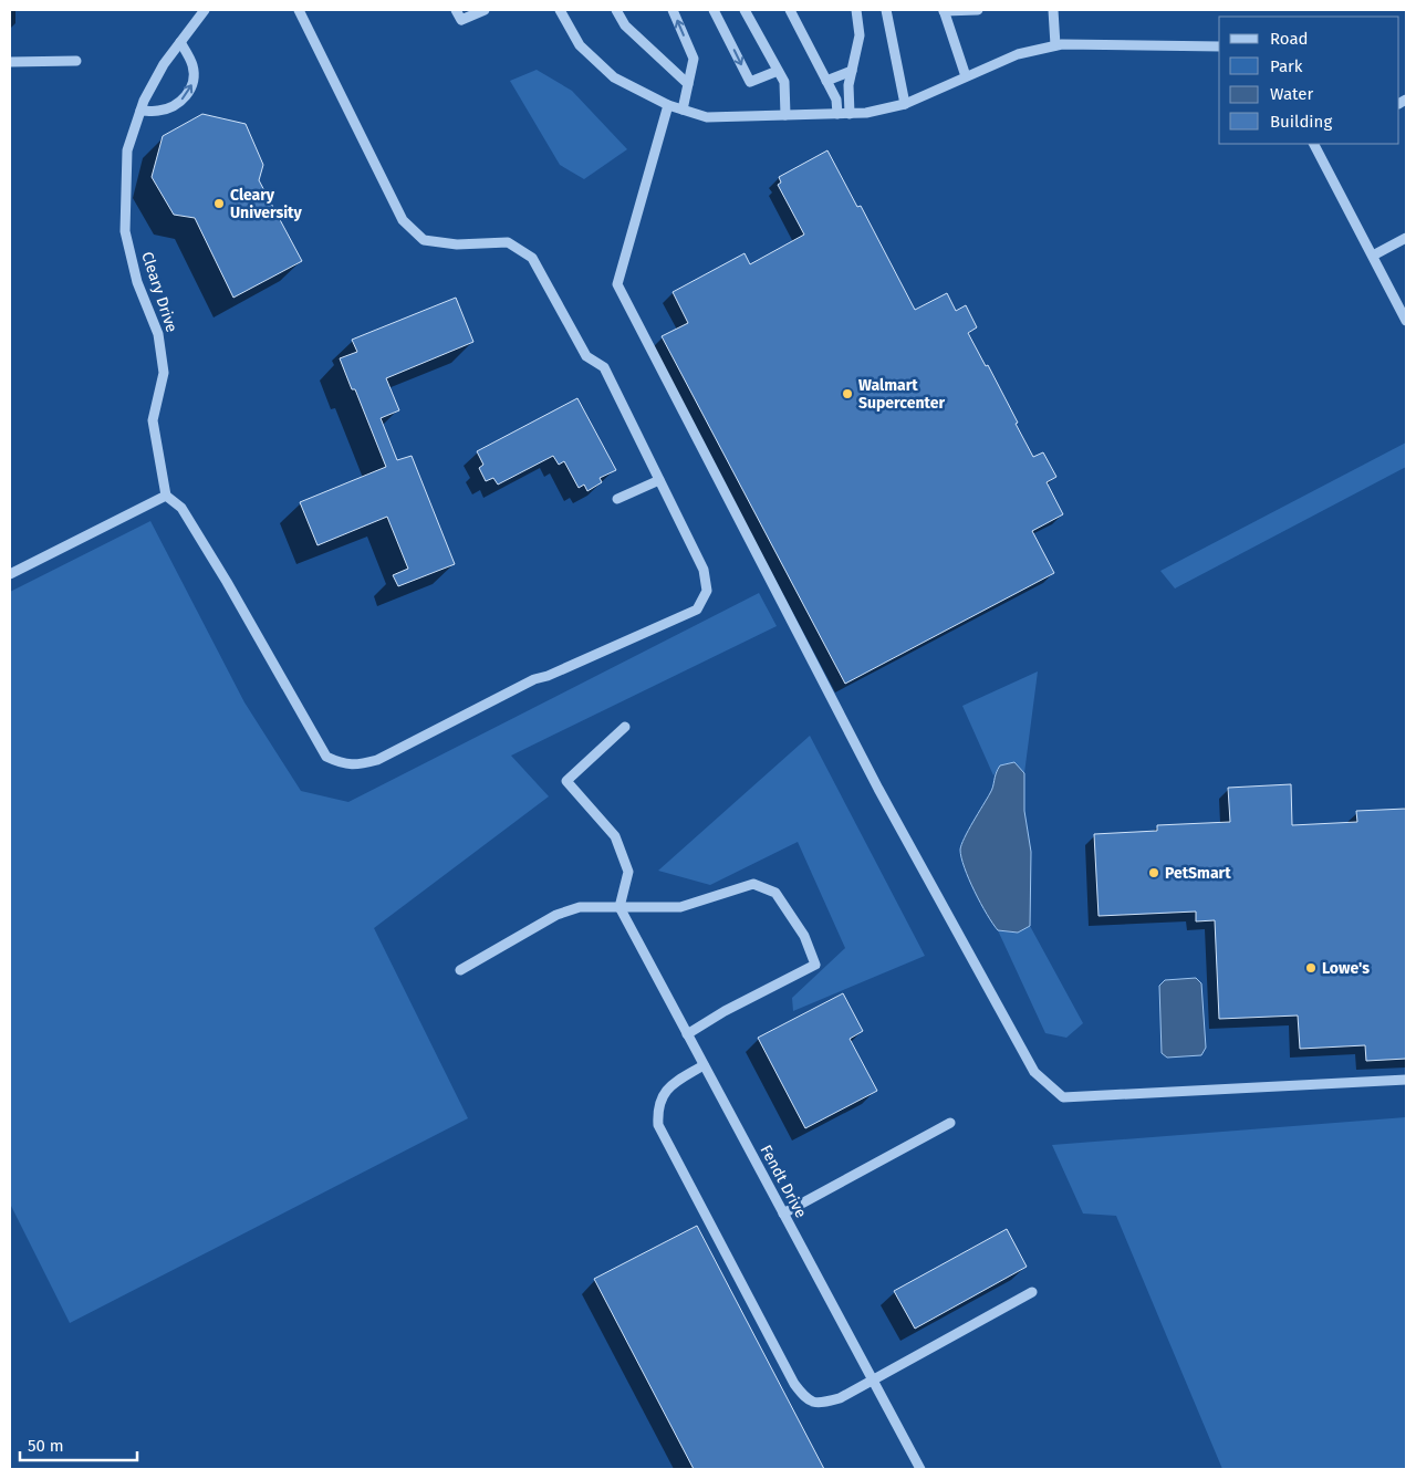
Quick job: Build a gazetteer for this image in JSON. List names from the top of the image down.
{
  "streets": {
    "street": ["Cleary Drive", "Fendt Drive"]
  },
  "places": [
    "Cleary University",
    "Walmart Supercenter",
    "PetSmart",
    "Lowe's"
  ],
  "legend": [
    "Road",
    "Park",
    "Water",
    "Building"
  ],
  "scale_bar": "50 m"
}
